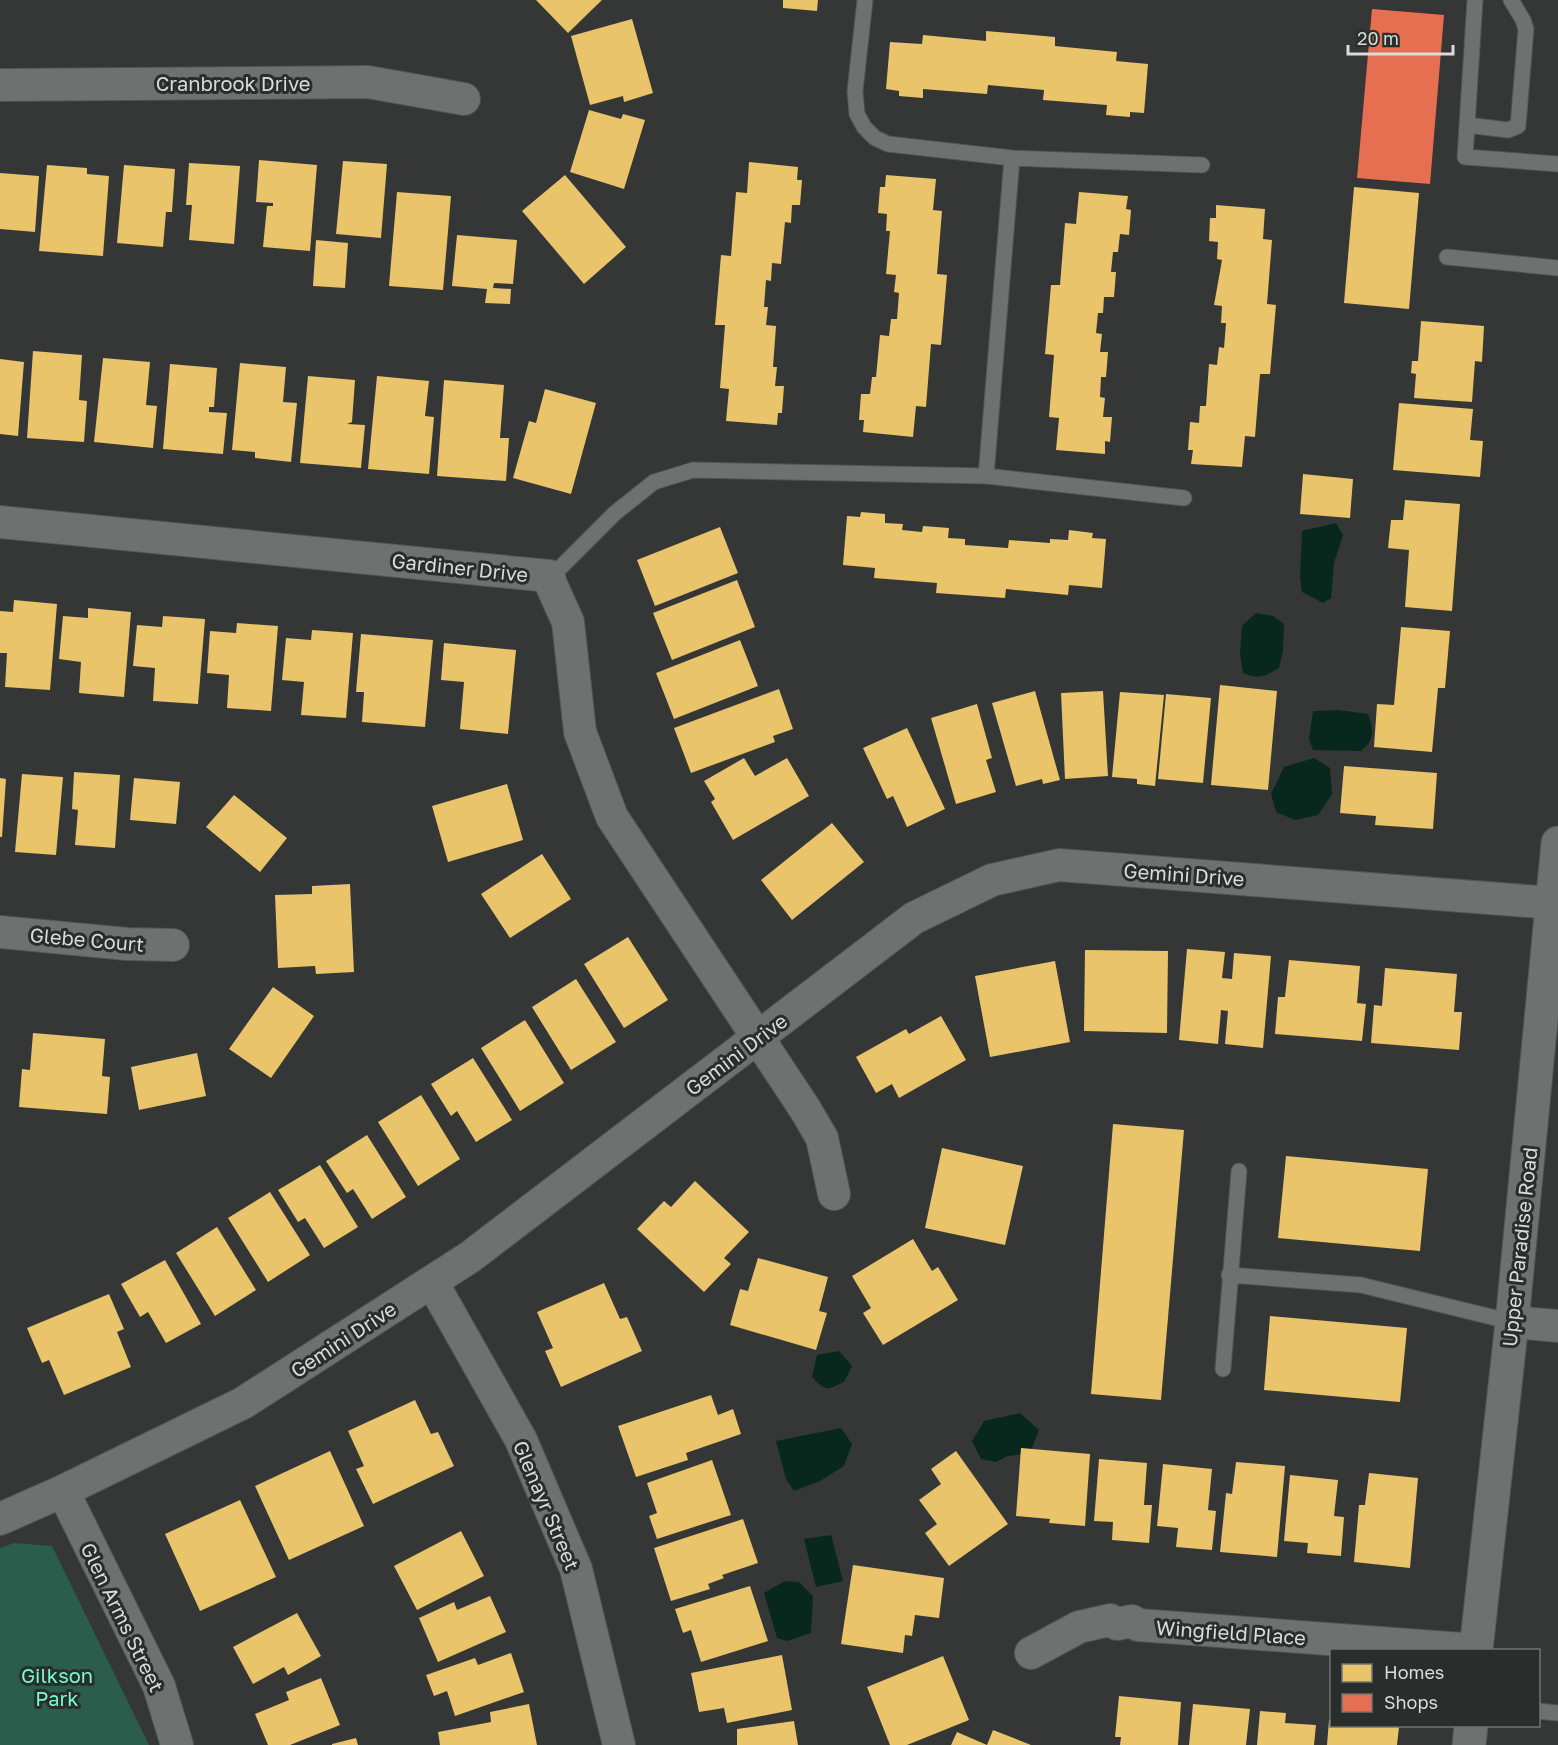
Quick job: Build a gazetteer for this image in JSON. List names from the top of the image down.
{
  "streets": {
    "main road": ["Upper Paradise Road"],
    "street": [
      "Cranbrook Drive",
      "Gardiner Drive",
      "Gemini Drive",
      "Glebe Court",
      "Glenayr Street",
      "Glen Arms Street",
      "Wingfield Place"
    ]
  },
  "crossings": [
    ["Gardiner Drive", "Gemini Drive"],
    ["Gemini Drive", "Upper Paradise Road"],
    ["Gemini Drive", "Glenayr Street"],
    ["Gemini Drive", "Glen Arms Street"]
  ],
  "parks": ["Gilkson Park"],
  "legend": ["Homes", "Shops"],
  "scale_bar": "20 m"
}
